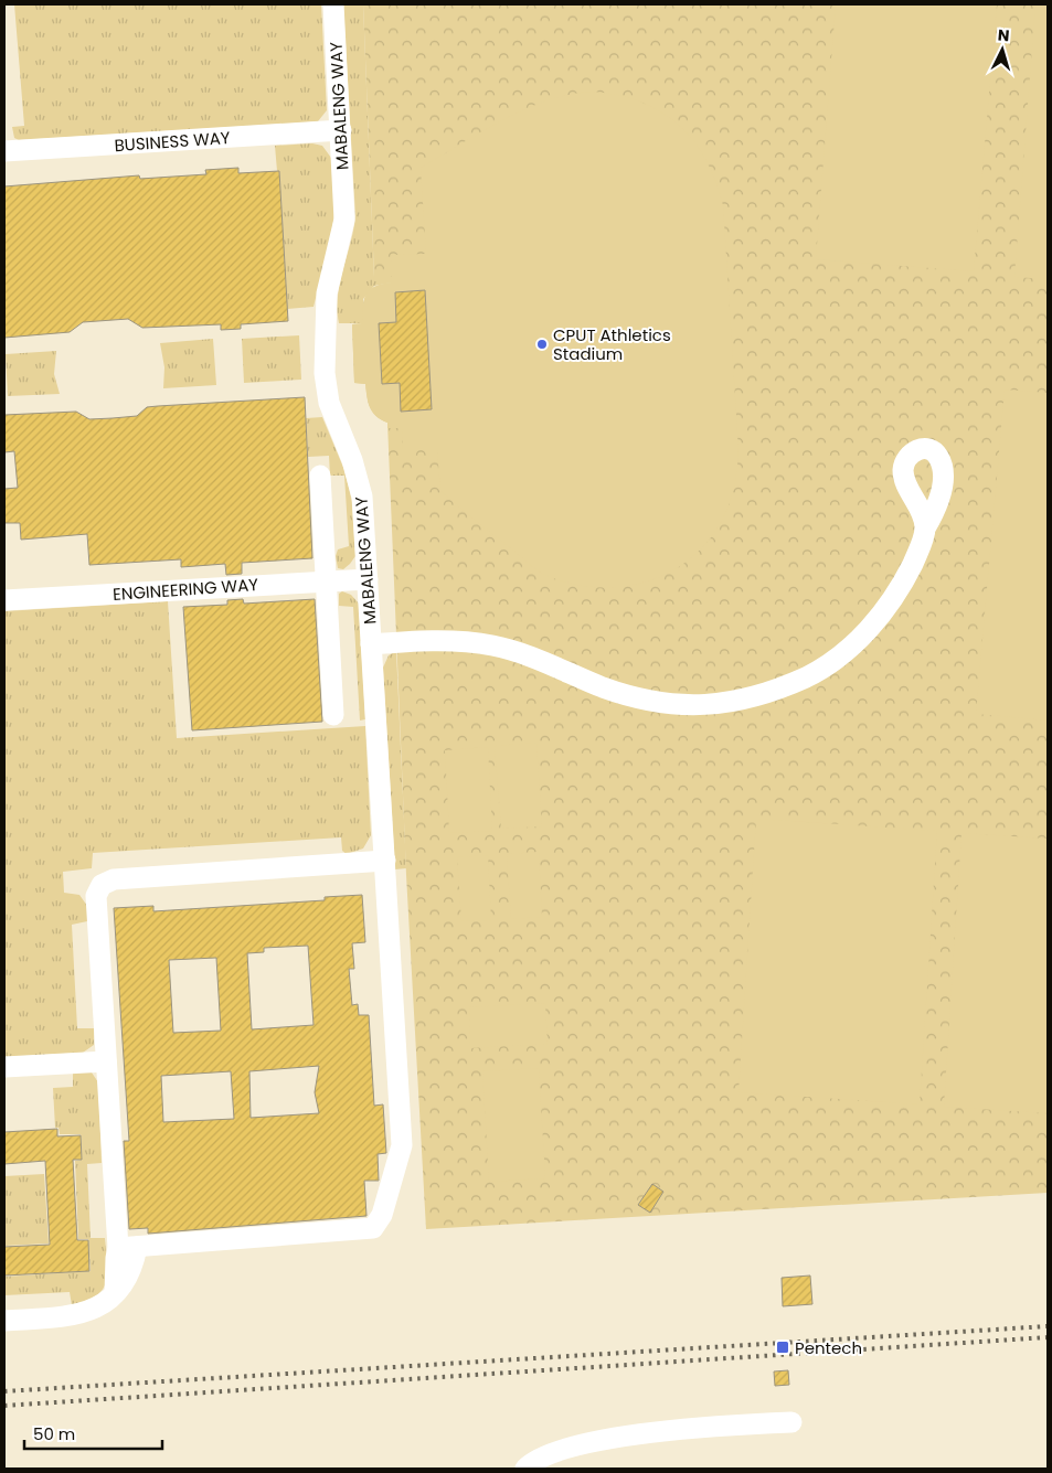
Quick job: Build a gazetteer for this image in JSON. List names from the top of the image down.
{
  "streets": {
    "street": ["MABALENG WAY", "BUSINESS WAY", "ENGINEERING WAY"]
  },
  "crossings": [
    ["MABALENG WAY", "BUSINESS WAY"],
    ["MABALENG WAY", "ENGINEERING WAY"]
  ],
  "places": {
    "other": ["CPUT Athletics Stadium"],
    "transit": ["Pentech"]
  },
  "scale_bar": "50 m",
  "north": "top"
}
